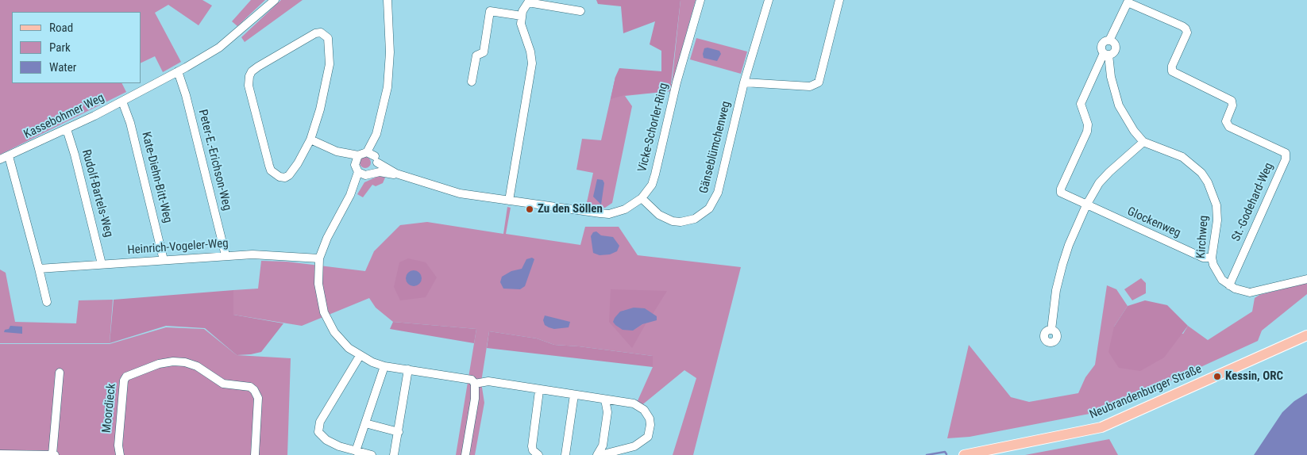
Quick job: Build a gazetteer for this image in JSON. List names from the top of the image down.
{
  "streets": {
    "main road": ["Neubrandenburger Straße"],
    "street": [
      "Kassebohmer Weg",
      "Vicke-Schorler-Ring",
      "Gänseblümchenweg",
      "Peter-E.-Erichson-Weg",
      "Kate-Diehn-Bitt-Weg",
      "Rudolf-Bartels-Weg",
      "St.-Godehard-Weg",
      "Glockenweg",
      "Kirchweg",
      "Heinrich-Vogeler-Weg",
      "Moordieck"
    ]
  },
  "crossings": [
    ["Kassebohmer Weg", "Peter-E.-Erichson-Weg"],
    ["Kassebohmer Weg", "Kate-Diehn-Bitt-Weg"],
    ["Kassebohmer Weg", "Rudolf-Bartels-Weg"],
    ["Vicke-Schorler-Ring", "Gänseblümchenweg"],
    ["Peter-E.-Erichson-Weg", "Heinrich-Vogeler-Weg"],
    ["Kate-Diehn-Bitt-Weg", "Heinrich-Vogeler-Weg"],
    ["Rudolf-Bartels-Weg", "Heinrich-Vogeler-Weg"],
    ["St.-Godehard-Weg", "Kirchweg"],
    ["Glockenweg", "Kirchweg"]
  ],
  "places": ["Zu den Söllen", "Kessin, ORC"],
  "legend": ["Road", "Park", "Water"]
}
